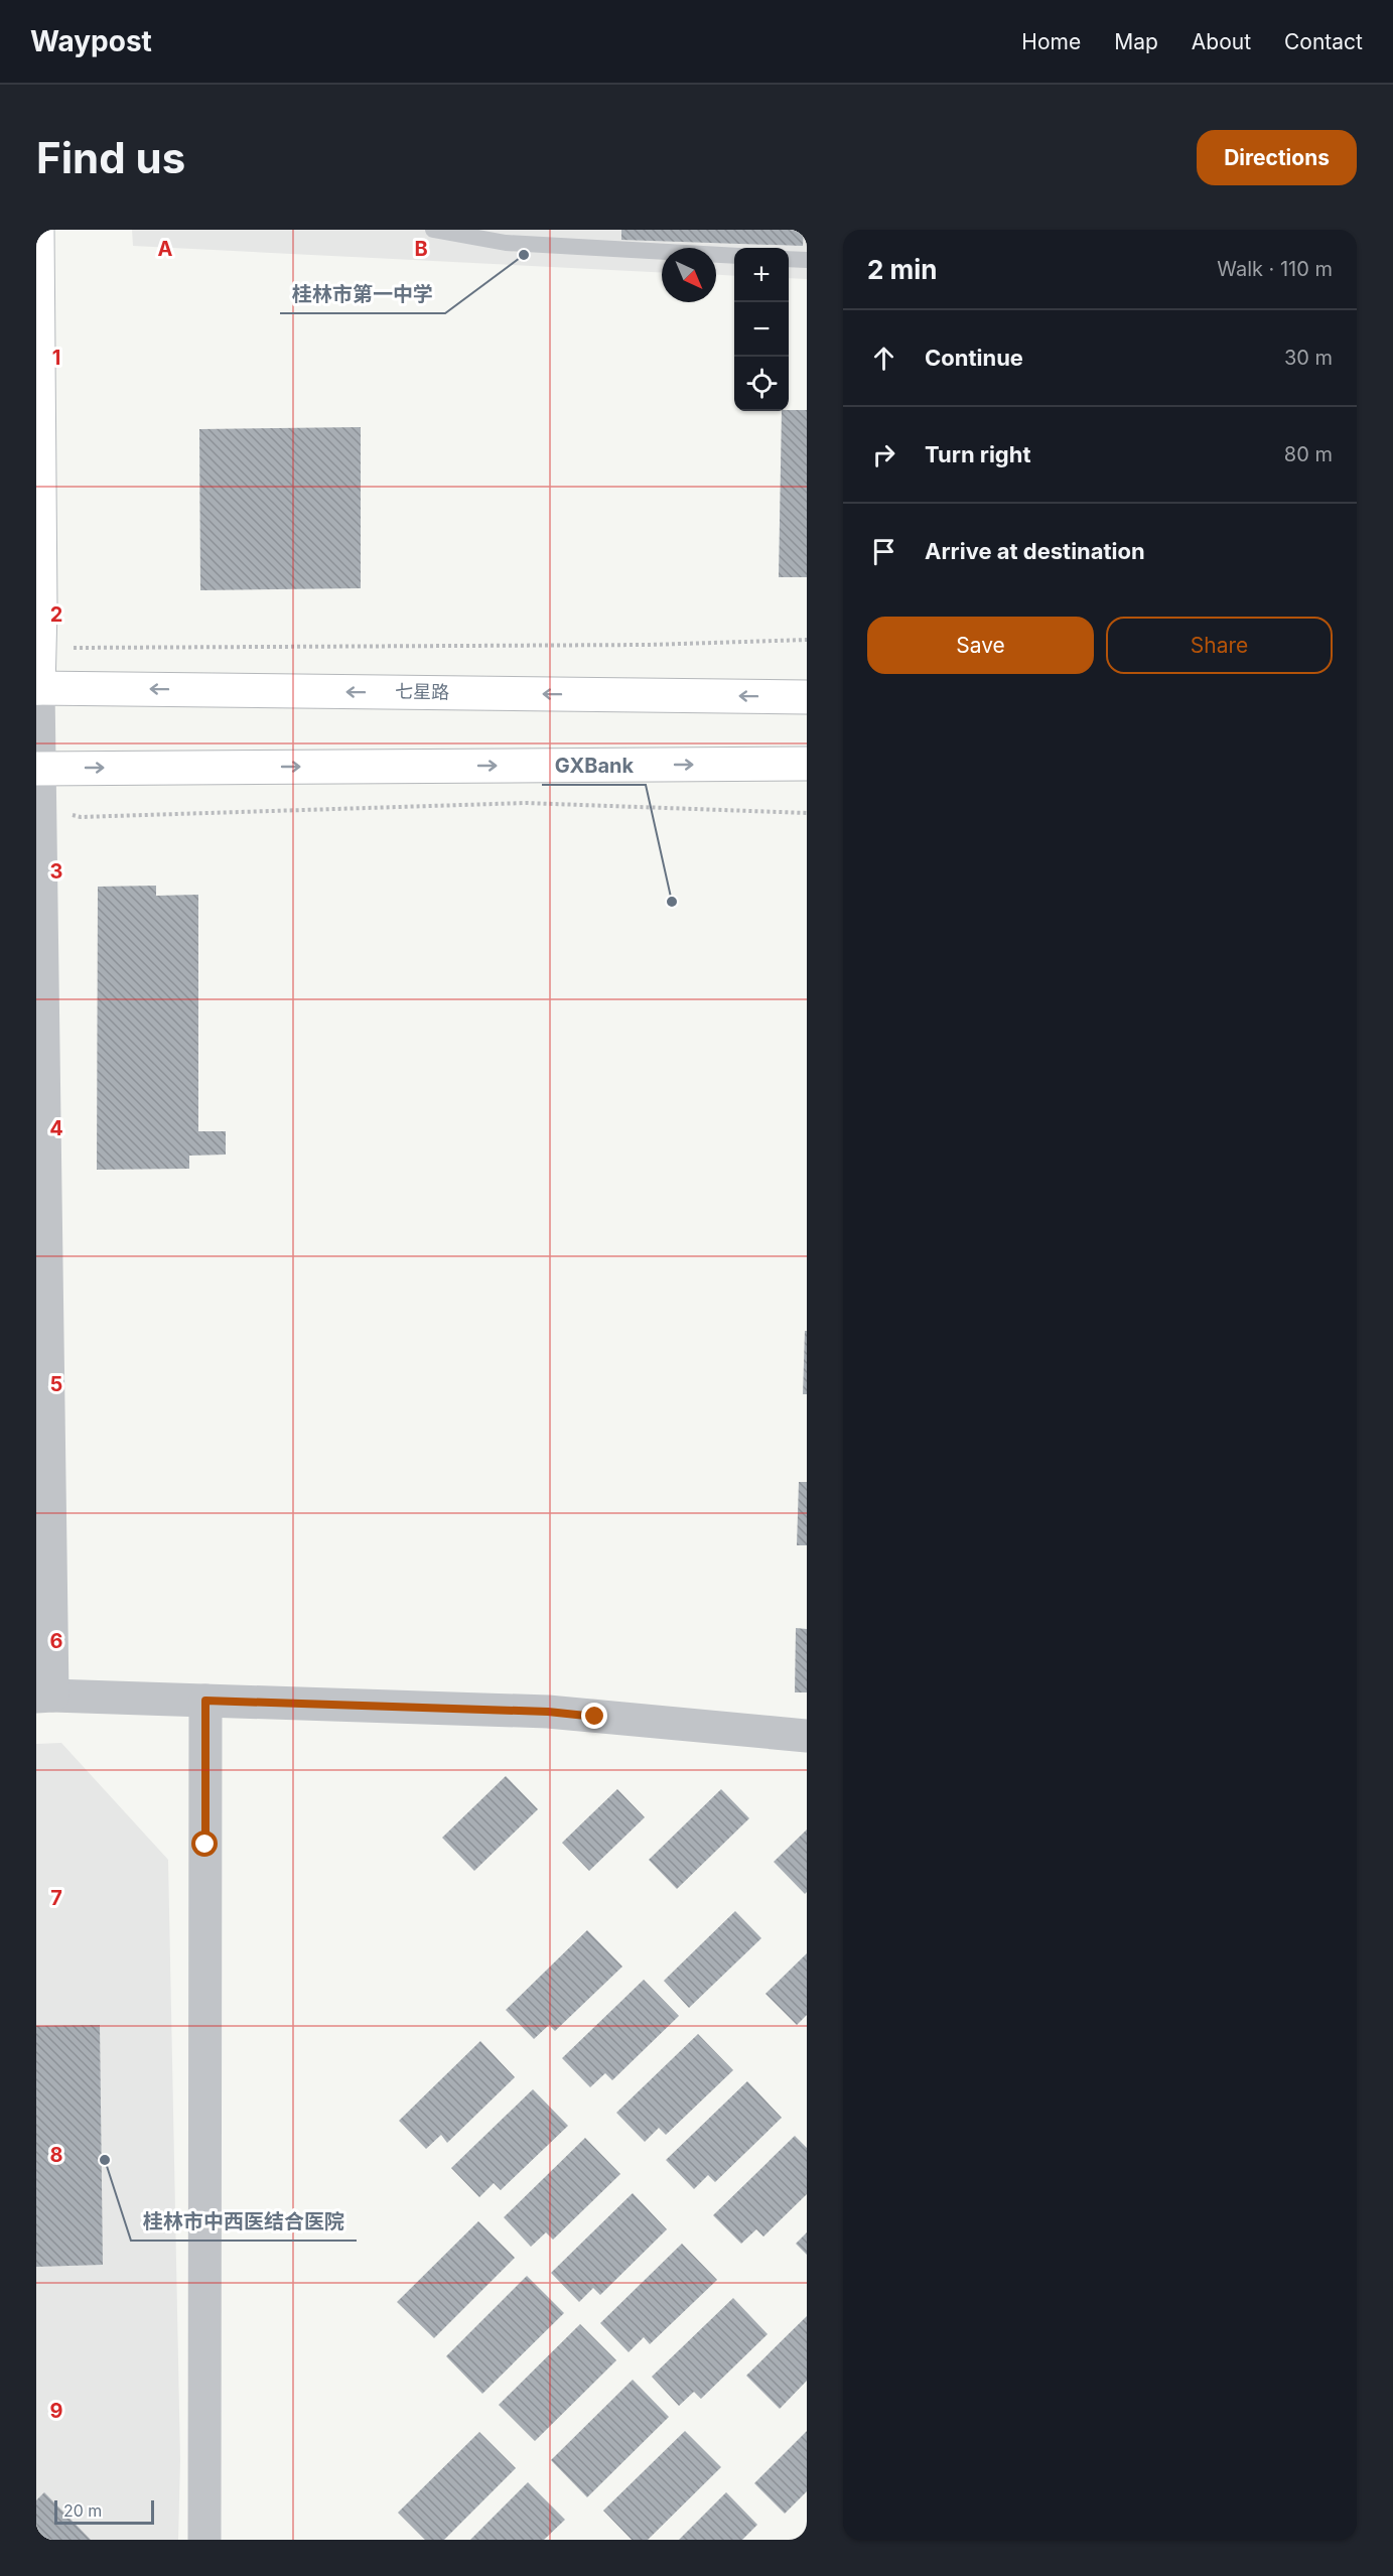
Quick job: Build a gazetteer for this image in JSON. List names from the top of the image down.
{
  "streets": {
    "main road": ["七星路"]
  },
  "places": ["桂林市第一中学", "GXBank", "桂林市中西医结合医院"],
  "scale_bar": "20 m",
  "north": "bottom right",
  "page": {
    "header": "Waypost",
    "nav": [
      "Home",
      "Map",
      "About",
      "Contact"
    ],
    "buttons": [
      "Directions",
      ["Save", "Share"]
    ],
    "title": "Find us",
    "heading": ["2 min", "Walk · 110 m"],
    "map_buttons": ["+", "−"],
    "list": [
      ["Continue", "30 m"],
      ["Turn right", "80 m"],
      "Arrive at destination"
    ],
    "scale": "20 m"
  },
  "grid": {
    "columns": ["A", "B"],
    "rows": [
      "1",
      "2",
      "3",
      "4",
      "5",
      "6",
      "7",
      "8",
      "9"
    ]
  }
}
